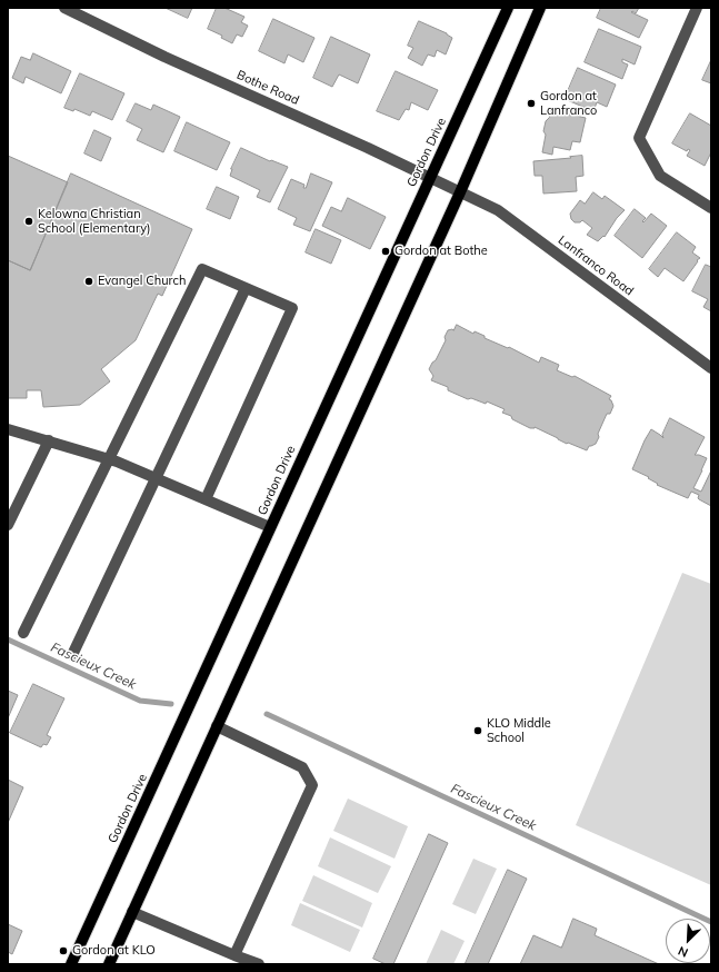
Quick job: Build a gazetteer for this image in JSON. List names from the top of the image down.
{
  "streets": {
    "main road": ["Gordon Drive"],
    "street": ["Bothe Road", "Lanfranco Road"]
  },
  "crossings": [
    ["Bothe Road", "Gordon Drive"],
    ["Bothe Road", "Lanfranco Road"]
  ],
  "water": ["Fascieux Creek"],
  "places": [
    "Gordon at Lanfranco",
    "Kelowna Christian School (Elementary)",
    "Gordon at Bothe",
    "Evangel Church",
    "KLO Middle School",
    "Gordon at KLO"
  ],
  "north": "bottom left"
}
